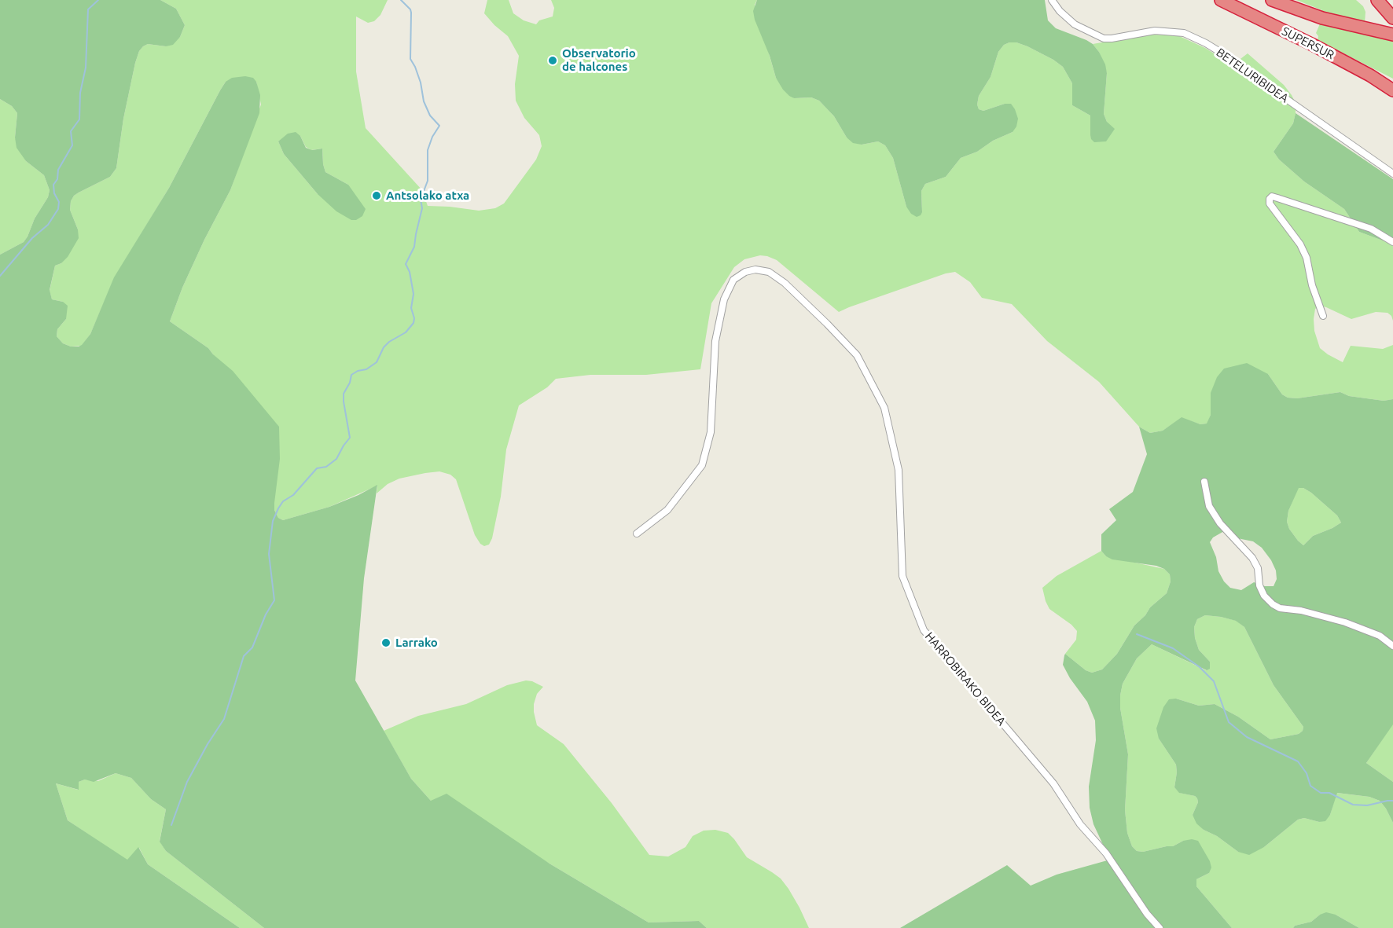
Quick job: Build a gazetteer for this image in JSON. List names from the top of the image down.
{
  "streets": {
    "highway": ["SUPERSUR"],
    "street": ["BETELURIBIDEA", "HARROBIRAKO BIDEA"]
  },
  "places": ["Observatorio de halcones", "Antsolako atxa", "Larrako"]
}
